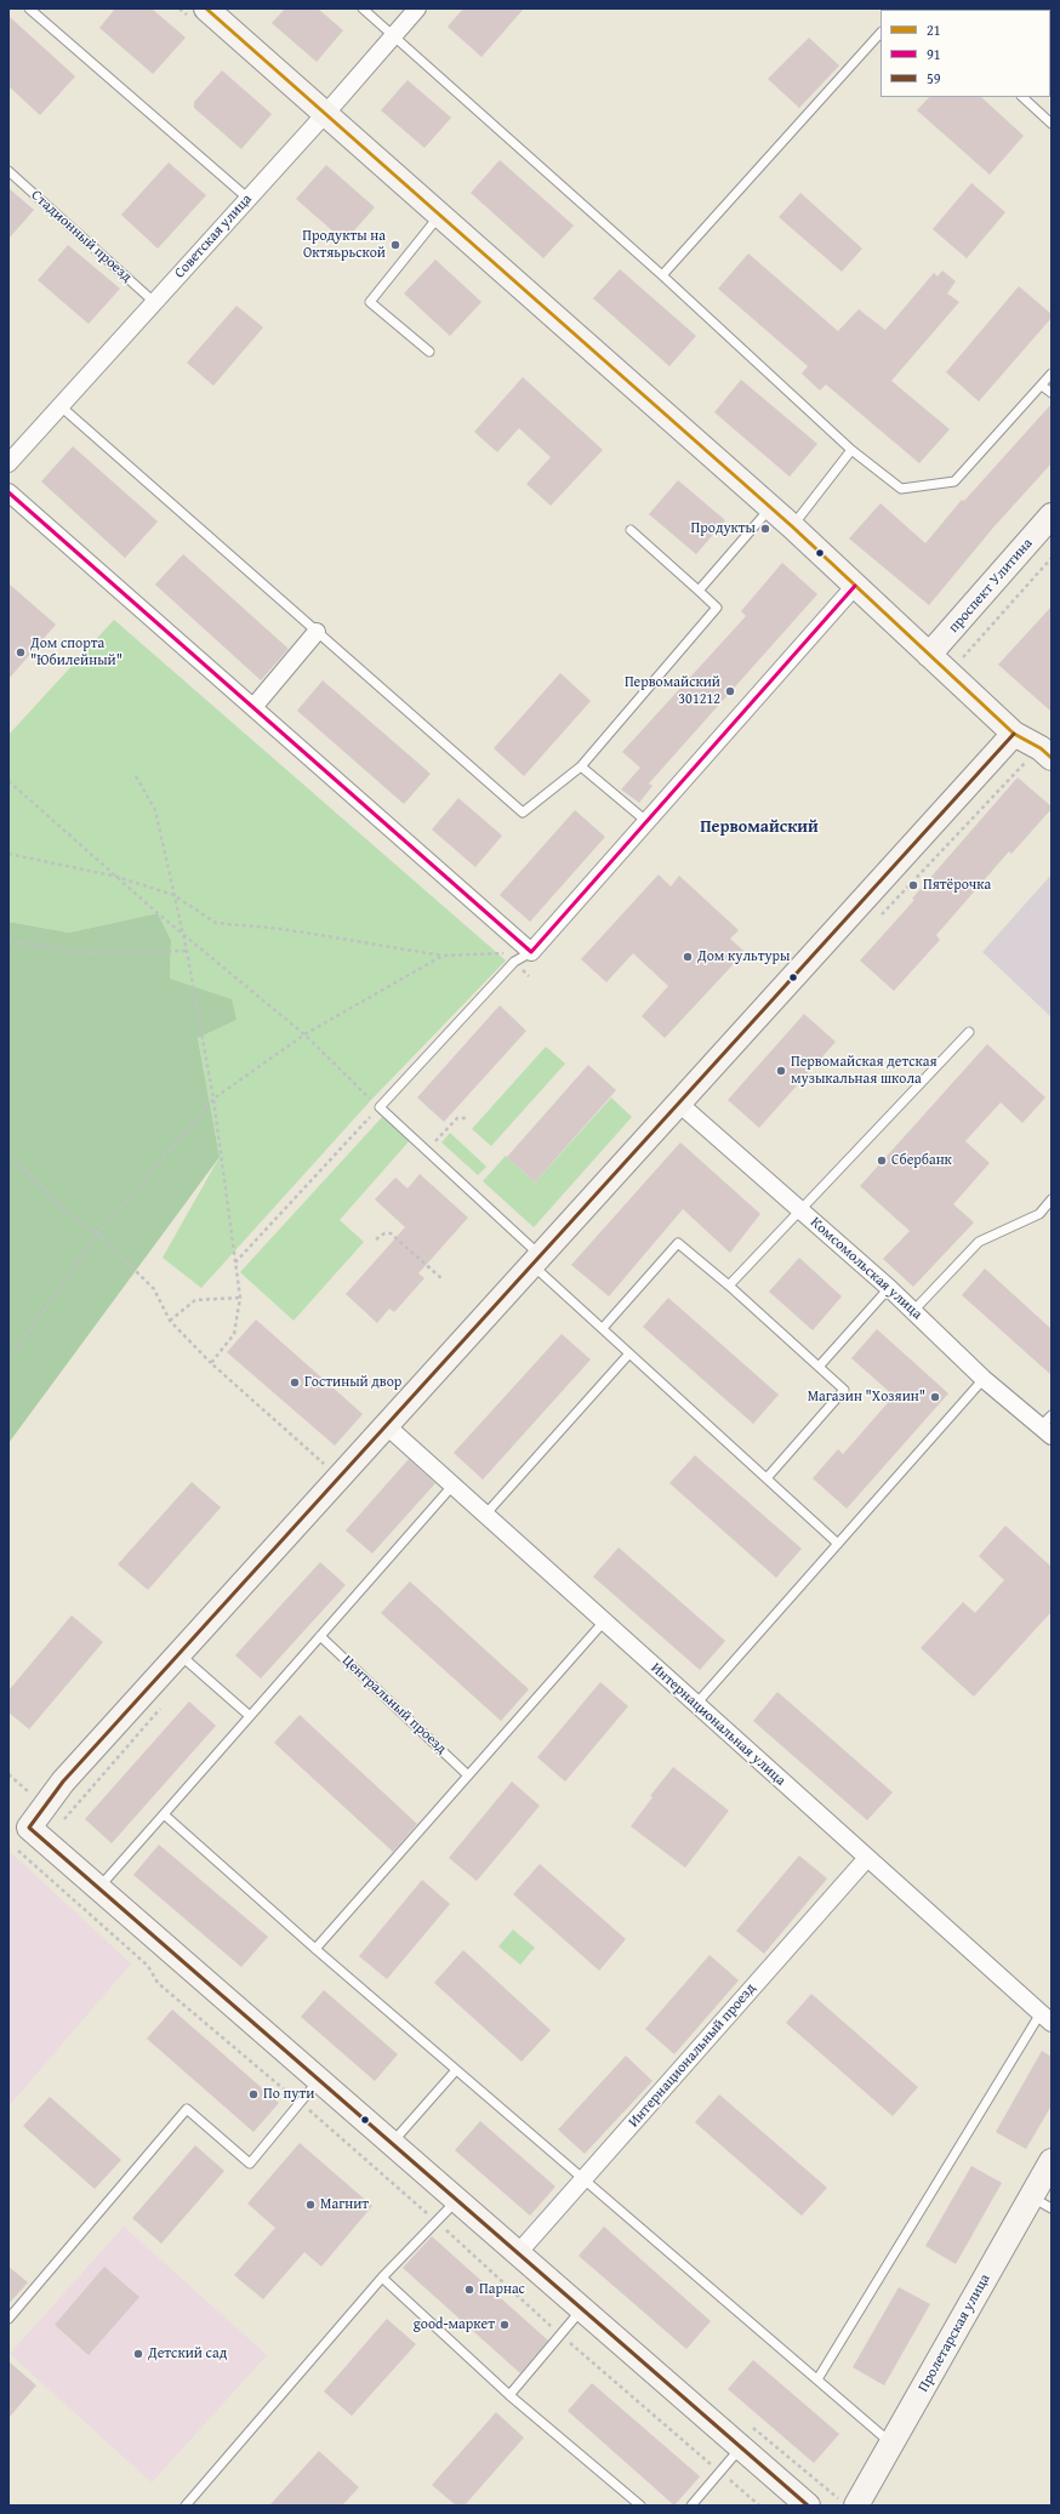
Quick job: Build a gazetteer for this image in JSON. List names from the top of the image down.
{
  "streets": {
    "street": [
      "Советская улица",
      "проспект Улитина",
      "Комсомольская улица",
      "Интернациональная улица",
      "Интернациональный проезд",
      "Пролетарская улица"
    ],
    "lane": ["Стадионный проезд", "Центральный проезд"]
  },
  "crossings": [
    ["Стадионный проезд", "Советская улица"],
    ["Интернациональная улица", "Интернациональный проезд"]
  ],
  "districts": ["Первомайский"],
  "places": [
    "Продукты на Октяьрьской",
    "Продукты",
    "Дом спорта \"Юбилейный\"",
    "Первомайский 301212",
    "Пятёрочка",
    "Дом культуры",
    "Первомайская детская музыкальная школа",
    "Сбербанк",
    "Гостиный двор",
    "Магазин \"Хозяин\"",
    "По пути",
    "Магнит",
    "Парнас",
    "good-маркет",
    "Детский сад"
  ],
  "lines": ["transit line 21", "transit line 91", "transit line 59"],
  "legend": ["21", "91", "59"]
}
